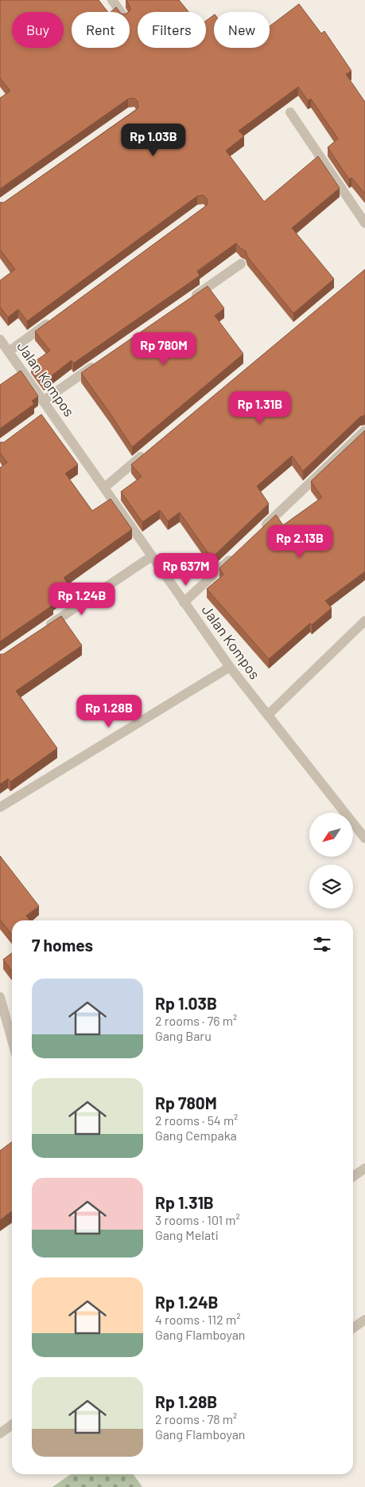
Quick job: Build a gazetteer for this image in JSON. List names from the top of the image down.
{
  "streets": {
    "street": ["Jalan Kompos"]
  },
  "north": "bottom left",
  "page": {
    "chip": [
      "Buy",
      "Rent",
      "Filters",
      "New"
    ],
    "price": [
      "Rp 1.03B",
      "Rp 780M",
      "Rp 1.31B",
      "Rp 2.13B",
      "Rp 637M",
      "Rp 1.24B",
      "Rp 1.28B"
    ],
    "heading": "7 homes",
    "list": [
      {
        "name": "Rp 1.03B",
        "note": "2 rooms · 76 m² · Gang Baru"
      },
      {
        "name": "Rp 780M",
        "note": "2 rooms · 54 m² · Gang Cempaka"
      },
      {
        "name": "Rp 1.31B",
        "note": "3 rooms · 101 m² · Gang Melati"
      },
      {
        "name": "Rp 1.24B",
        "note": "4 rooms · 112 m² · Gang Flamboyan"
      },
      {
        "name": "Rp 1.28B",
        "note": "2 rooms · 78 m² · Gang Flamboyan"
      }
    ]
  }
}
